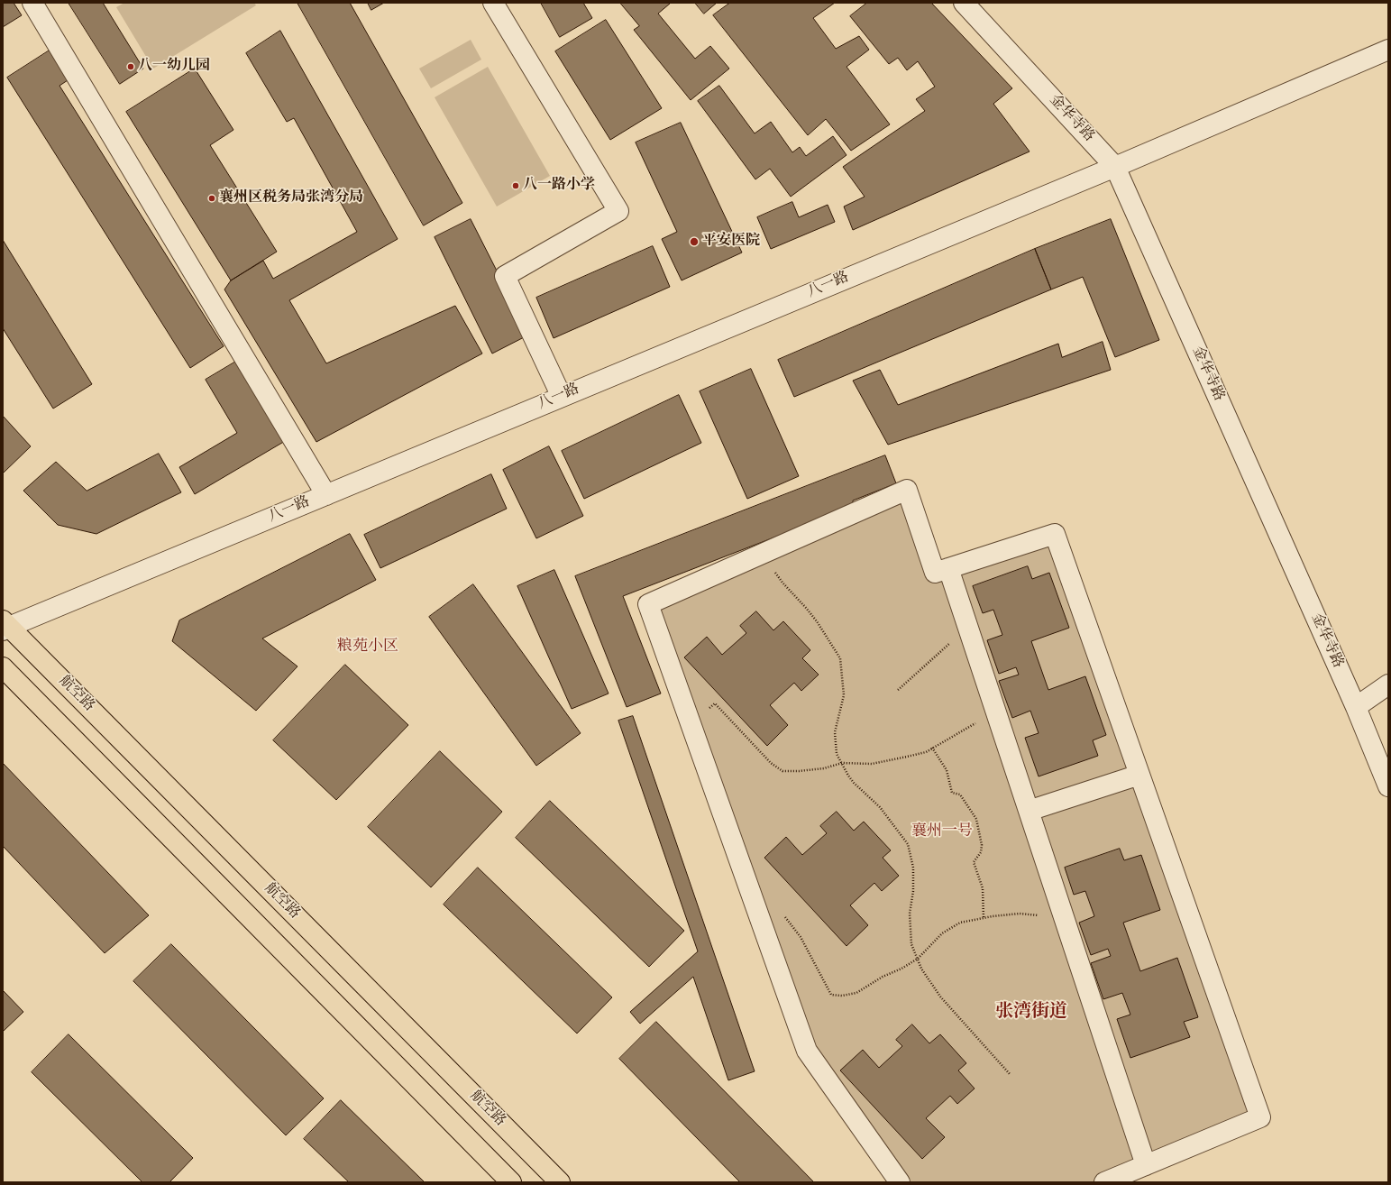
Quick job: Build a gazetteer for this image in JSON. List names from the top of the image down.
{
  "streets": {
    "main road": ["航空路"],
    "street": ["金华寺路", "八一路"]
  },
  "crossings": [
    ["金华寺路", "八一路"],
    ["八一路", "航空路"]
  ],
  "districts": ["粮苑小区", "襄州一号", "张湾街道"],
  "places": [
    "八一幼儿园",
    "八一路小学",
    "襄州区税务局张湾分局",
    "平安医院"
  ]
}
